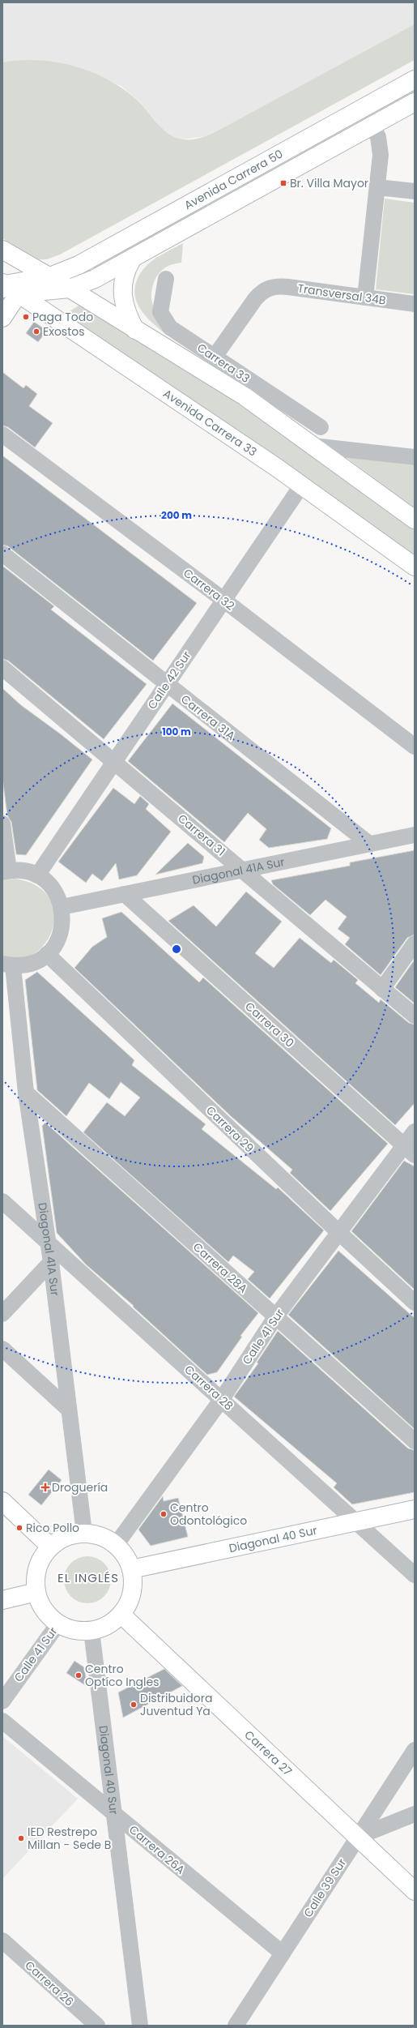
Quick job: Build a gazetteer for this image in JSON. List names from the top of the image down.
{
  "streets": {
    "main road": [
      "Avenida Carrera 50",
      "Avenida Carrera 33",
      "Diagonal 40 Sur",
      "Carrera 27"
    ],
    "street": [
      "Transversal 34B",
      "Carrera 33",
      "Carrera 32",
      "Calle 42 Sur",
      "Carrera 31A",
      "Carrera 31",
      "Diagonal 41A Sur",
      "Carrera 30",
      "Carrera 29",
      "Carrera 28A",
      "Calle 41 Sur",
      "Carrera 28",
      "Carrera 26A",
      "Calle 39 Sur",
      "Carrera 26"
    ]
  },
  "crossings": [
    ["Avenida Carrera 50", "Avenida Carrera 33"],
    ["Transversal 34B", "Carrera 33"],
    ["Avenida Carrera 33", "Calle 42 Sur"],
    ["Carrera 32", "Calle 42 Sur"],
    ["Calle 42 Sur", "Carrera 31A"],
    ["Calle 42 Sur", "Carrera 31"],
    ["Carrera 31A", "Diagonal 41A Sur"],
    ["Carrera 31", "Diagonal 41A Sur"],
    ["Diagonal 41A Sur", "Carrera 30"],
    ["Diagonal 41A Sur", "Carrera 28A"],
    ["Diagonal 41A Sur", "Calle 41 Sur"],
    ["Diagonal 41A Sur", "Carrera 28"],
    ["Diagonal 41A Sur", "Diagonal 40 Sur"],
    ["Diagonal 41A Sur", "Carrera 27"],
    ["Carrera 30", "Calle 41 Sur"],
    ["Carrera 29", "Calle 41 Sur"],
    ["Carrera 28A", "Calle 41 Sur"],
    ["Calle 41 Sur", "Carrera 28"],
    ["Calle 41 Sur", "Diagonal 40 Sur"],
    ["Calle 41 Sur", "Carrera 27"],
    ["Carrera 28", "Diagonal 40 Sur"],
    ["Diagonal 40 Sur", "Carrera 27"],
    ["Diagonal 40 Sur", "Carrera 26A"],
    ["Carrera 27", "Calle 39 Sur"],
    ["Carrera 26A", "Calle 39 Sur"]
  ],
  "districts": ["EL INGLÉS"],
  "places": {
    "transit": ["Br. Villa Mayor"],
    "other": [
      "Paga Todo",
      "Exostos",
      "Centro Odontológico",
      "Rico Pollo",
      "Centro Optíco Ingles",
      "Distribuidora Juventud Ya",
      "IED Restrepo Millan - Sede B"
    ],
    "health": ["Droguería"]
  },
  "rings": ["200 m", "100 m"]
}
